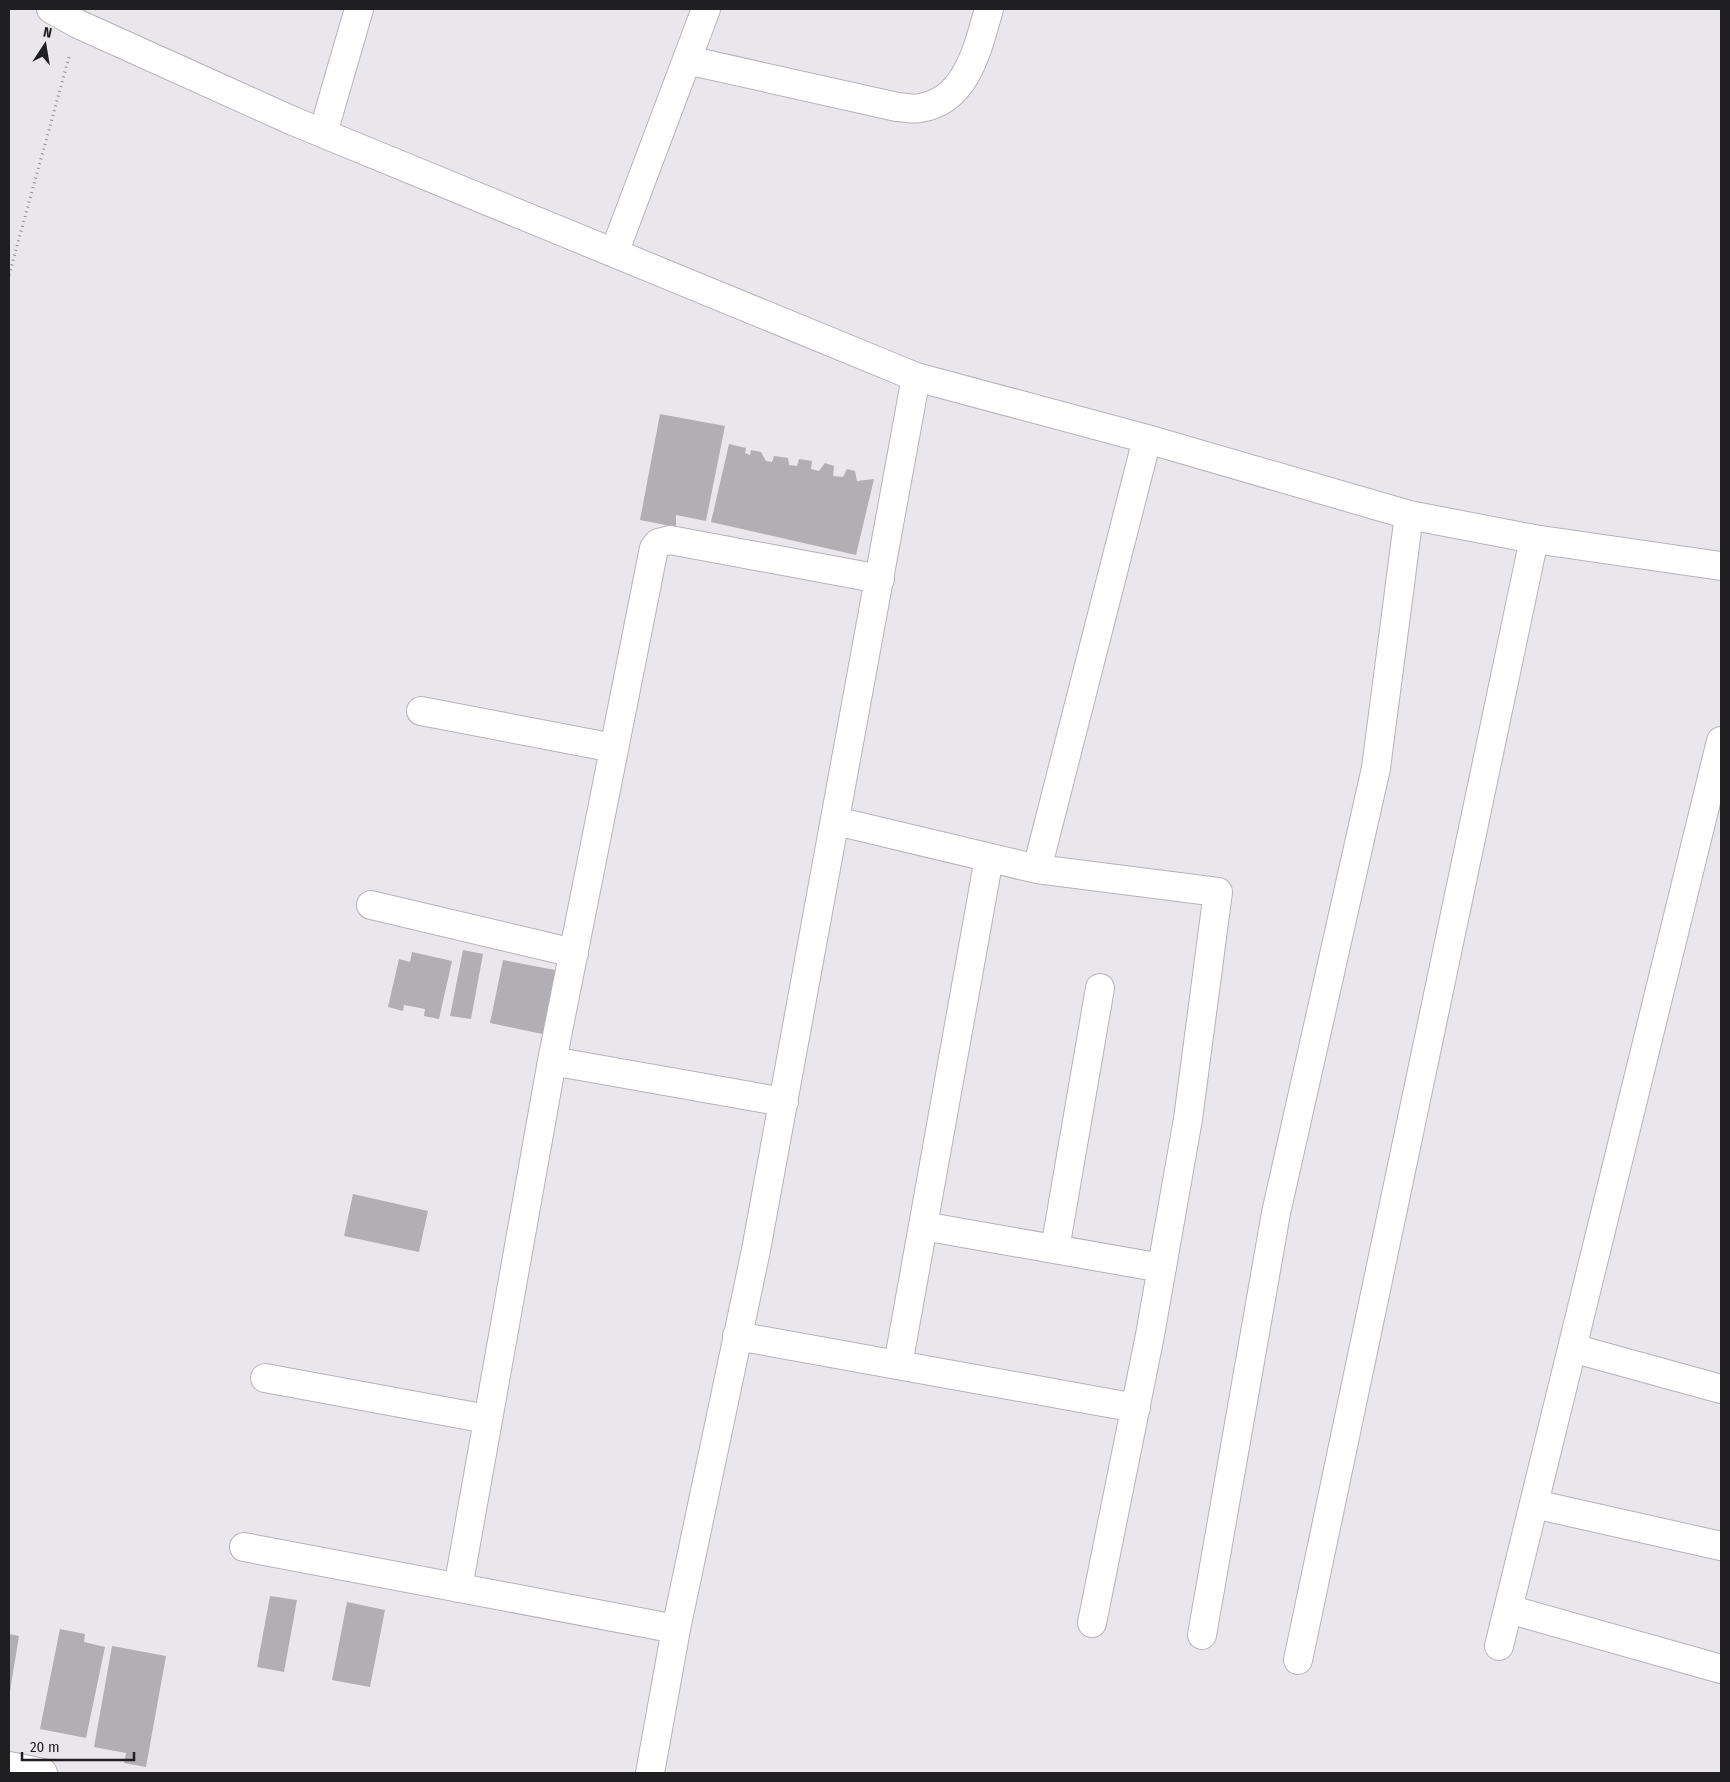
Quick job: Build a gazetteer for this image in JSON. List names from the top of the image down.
{
  "scale_bar": "20 m",
  "north": "top"
}
